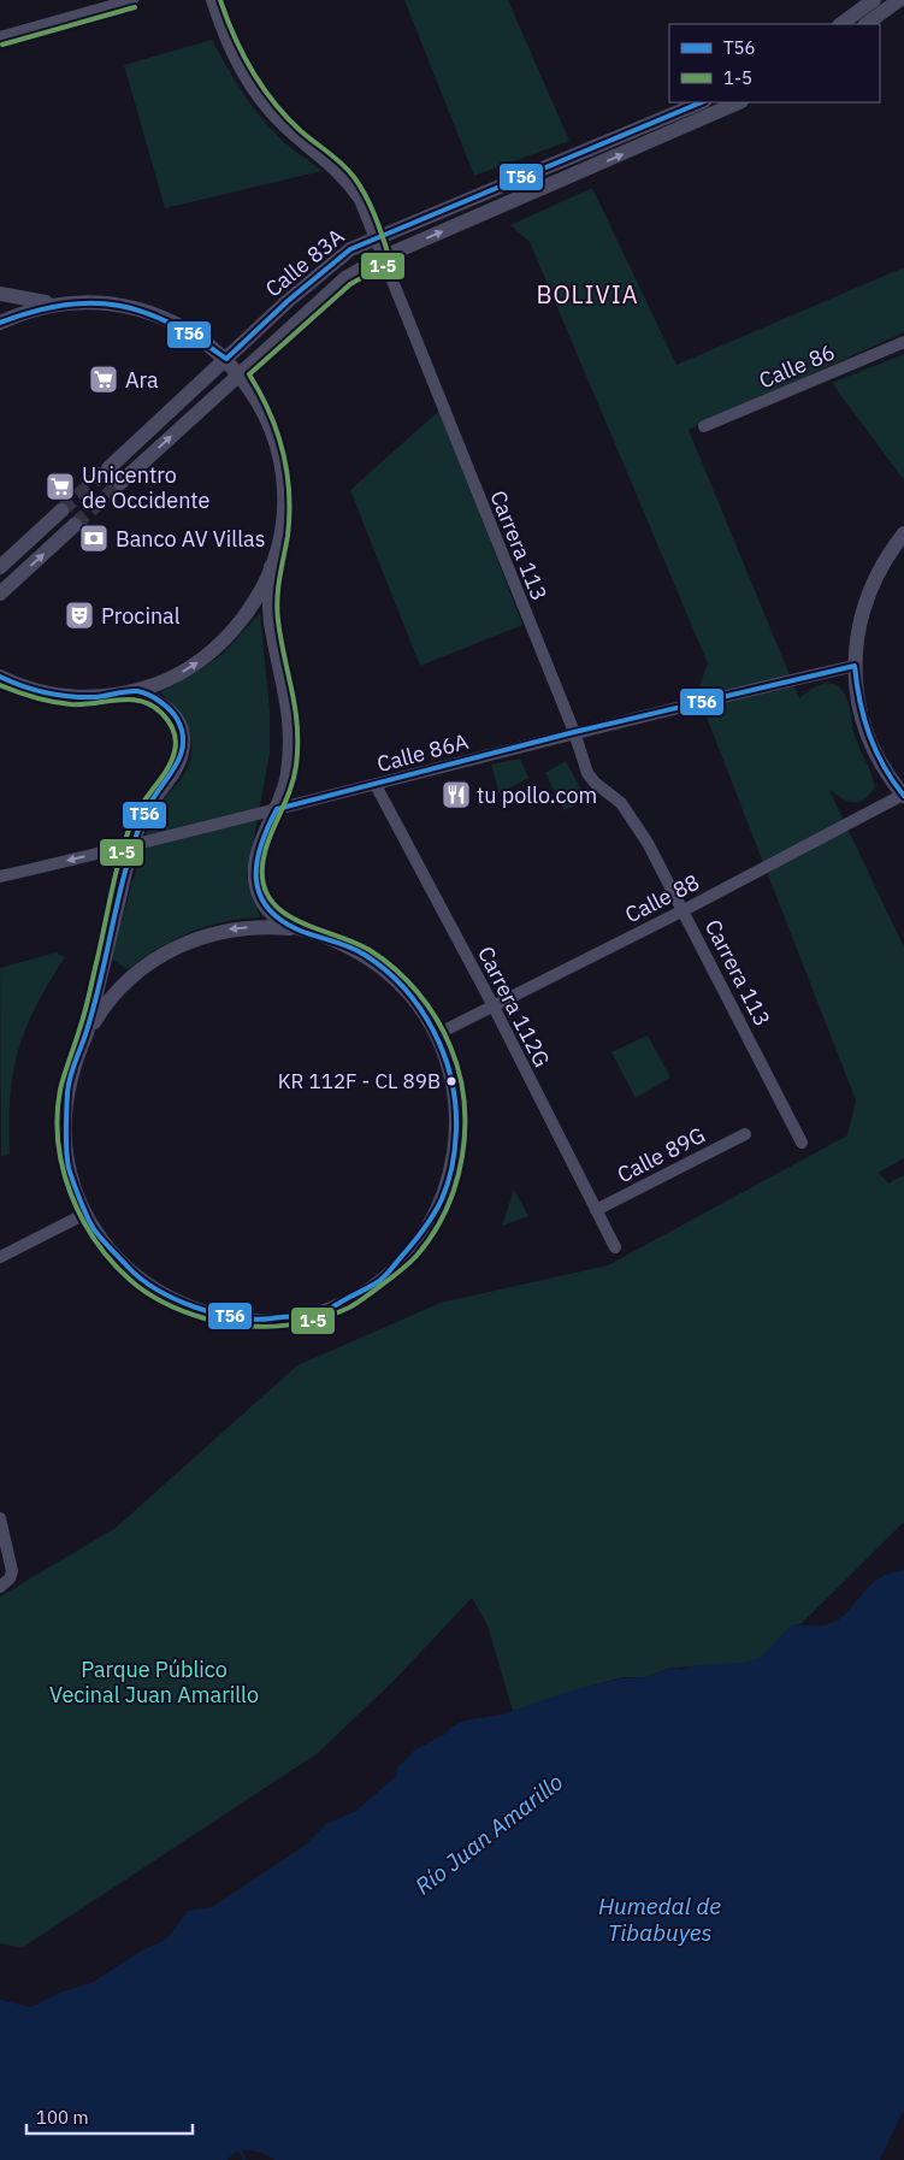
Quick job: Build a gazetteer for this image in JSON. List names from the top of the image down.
{
  "streets": {
    "street": [
      "Calle 83A",
      "Calle 86",
      "Carrera 113",
      "Calle 86A",
      "Calle 88",
      "Carrera 112G",
      "Calle 89G"
    ]
  },
  "crossings": [
    ["Calle 83A", "Carrera 113"],
    ["Carrera 113", "Calle 86A"],
    ["Carrera 113", "Calle 88"],
    ["Calle 86A", "Carrera 112G"],
    ["Calle 88", "Carrera 112G"],
    ["Carrera 112G", "Calle 89G"]
  ],
  "districts": ["BOLIVIA"],
  "water": ["Río Juan Amarillo", "Humedal de Tibabuyes"],
  "parks": ["Parque Público Vecinal Juan Amarillo"],
  "places": {
    "supermarket": ["Ara", "Unicentro de Occidente"],
    "bank": ["Banco AV Villas"],
    "theatre": ["Procinal"],
    "restaurant": ["tu pollo.com"],
    "other": ["KR 112F - CL 89B"]
  },
  "lines": ["transit line 1-5", "transit line T56"],
  "legend": ["T56", "1-5"],
  "scale_bar": "100 m"
}
